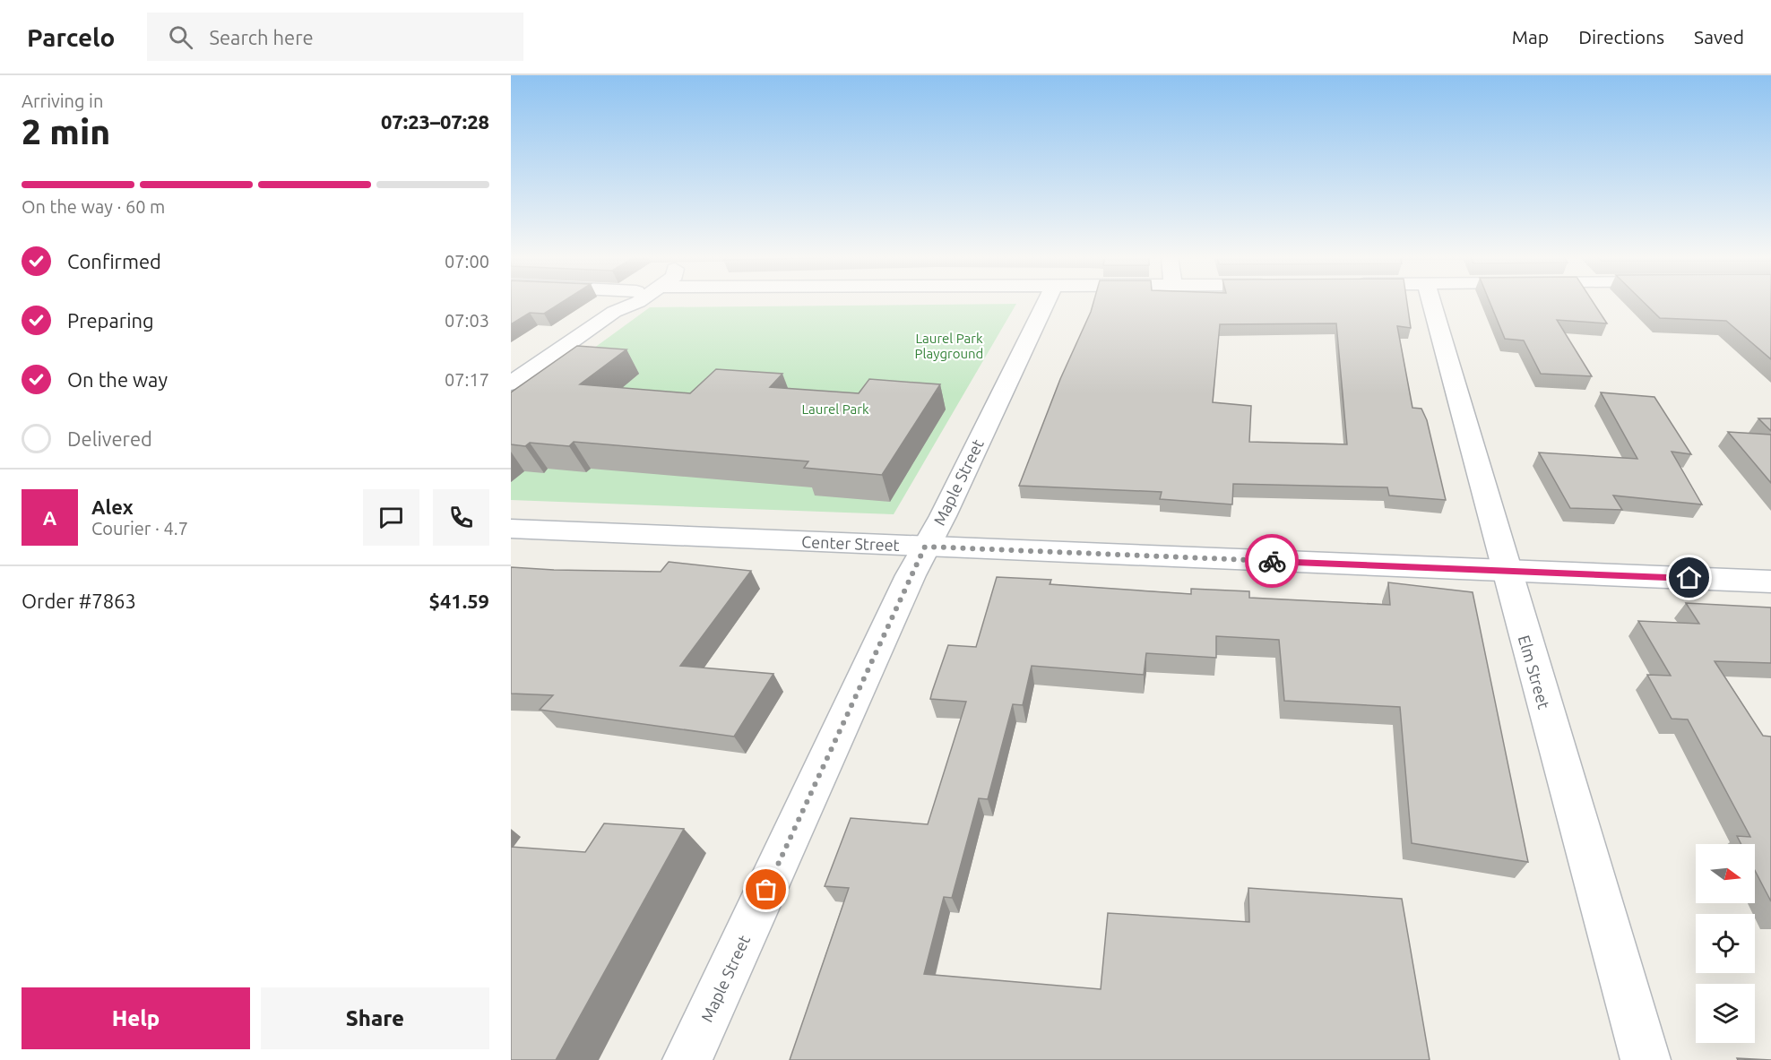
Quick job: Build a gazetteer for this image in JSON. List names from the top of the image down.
{
  "streets": {
    "street": ["Maple Street", "Center Street", "Elm Street"]
  },
  "crossings": [
    ["Maple Street", "Center Street"],
    ["Center Street", "Elm Street"]
  ],
  "parks": ["Laurel Park Playground", "Laurel Park"],
  "north": "right",
  "page": {
    "header": "Parcelo",
    "search": "Search here",
    "nav": ["Map", "Directions", "Saved"],
    "heading": ["2 min", "Arriving in", "07:23–07:28"],
    "panel": [
      "Alex",
      "Courier · 4.7",
      "Order #7863",
      "$41.59"
    ],
    "bar": "On the way · 60 m",
    "list": [
      ["Confirmed", "07:00"],
      ["Preparing", "07:03"],
      ["On the way", "07:17"],
      "Delivered"
    ],
    "round": "A",
    "buttons": ["Help", "Share"]
  }
}
